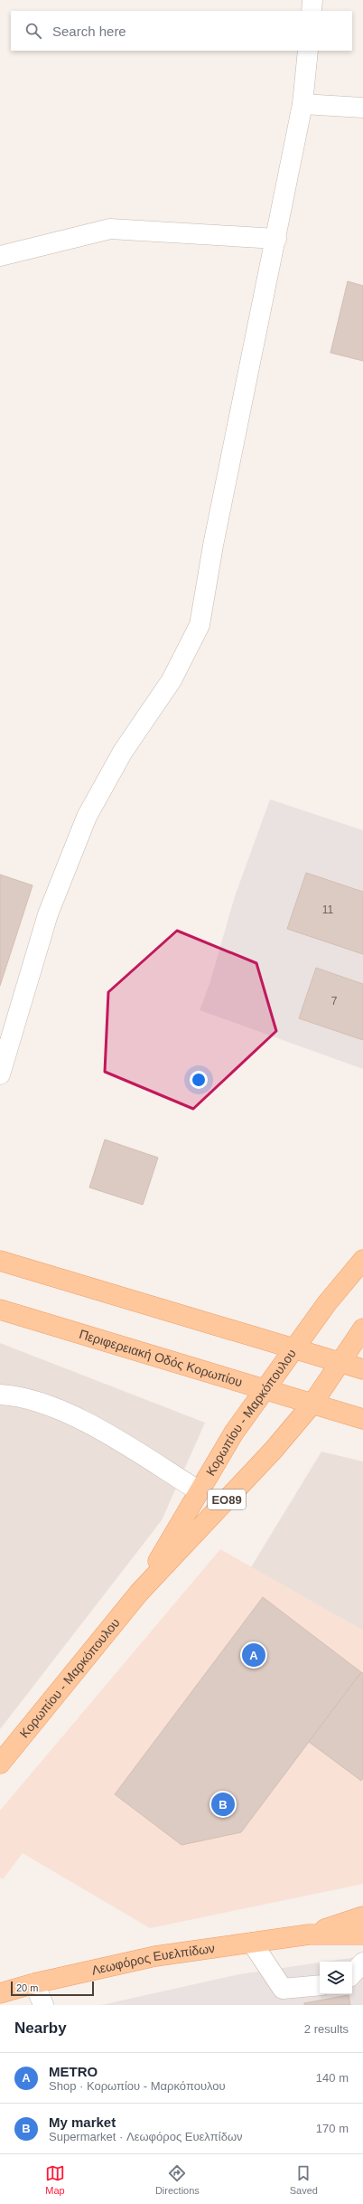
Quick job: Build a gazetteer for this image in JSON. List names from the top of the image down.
{
  "streets": {
    "main road": [
      "Περιφερειακή Οδός Κορωπίου",
      "Κορωπίου - Μαρκόπουλου",
      "ΕΟ89",
      "Λεωφόρος Ευελπίδων"
    ]
  },
  "crossings": [
    ["Περιφερειακή Οδός Κορωπίου", "Κορωπίου - Μαρκόπουλου"]
  ],
  "house_numbers": ["11", "7"],
  "scale_bar": "20 m",
  "page": {
    "search": "Search here",
    "pins": ["A", "B"],
    "scale": "20 m",
    "heading": ["Nearby", "2 results"],
    "list": [
      {
        "mark": "A",
        "name": "METRO",
        "note": "Shop · Κορωπίου - Μαρκόπουλου",
        "value": "140 m"
      },
      {
        "mark": "B",
        "name": "My market",
        "note": "Supermarket · Λεωφόρος Ευελπίδων",
        "value": "170 m"
      }
    ],
    "nav": ["Map", "Directions", "Saved"]
  }
}
